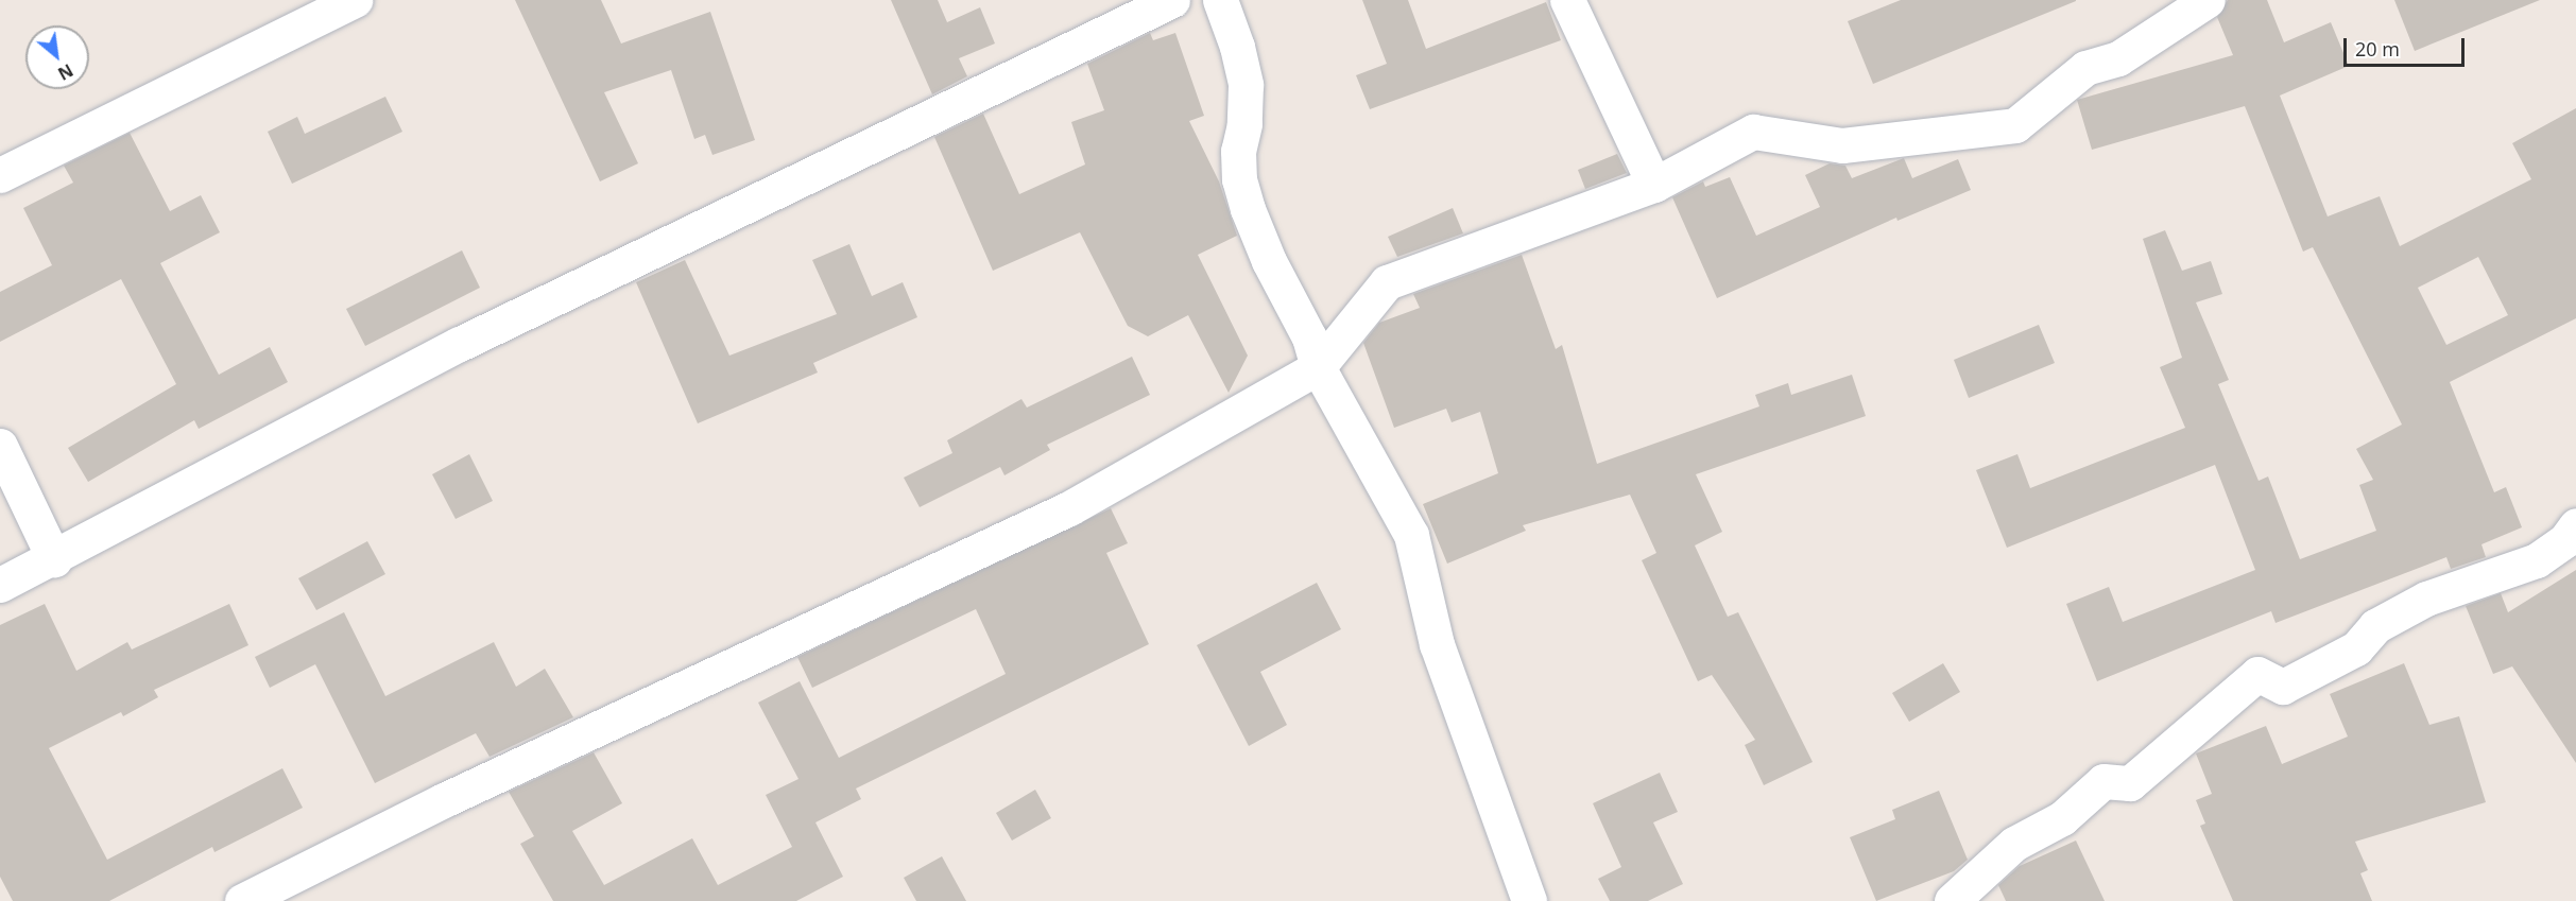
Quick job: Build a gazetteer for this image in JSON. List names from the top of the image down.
{
  "scale_bar": "20 m",
  "north": "bottom right"
}
